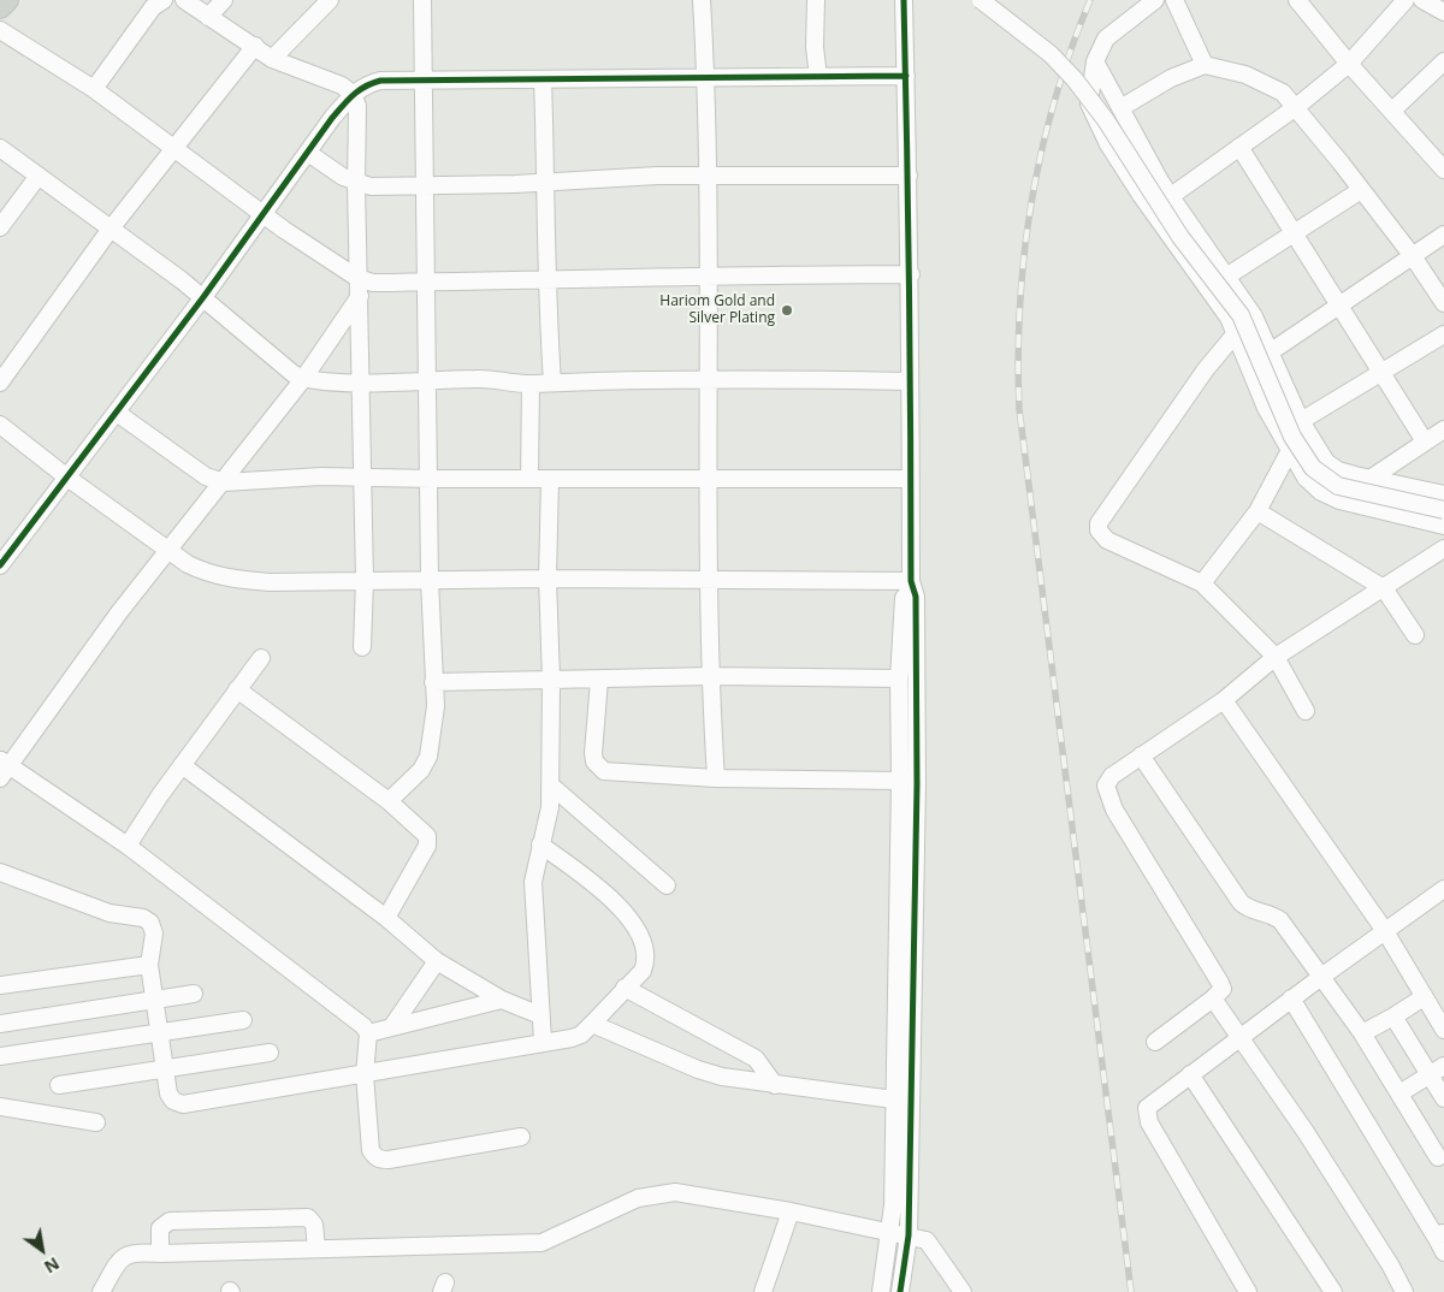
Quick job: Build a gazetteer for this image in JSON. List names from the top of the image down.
{
  "places": ["Hariom Gold and Silver Plating"],
  "north": "bottom right"
}
